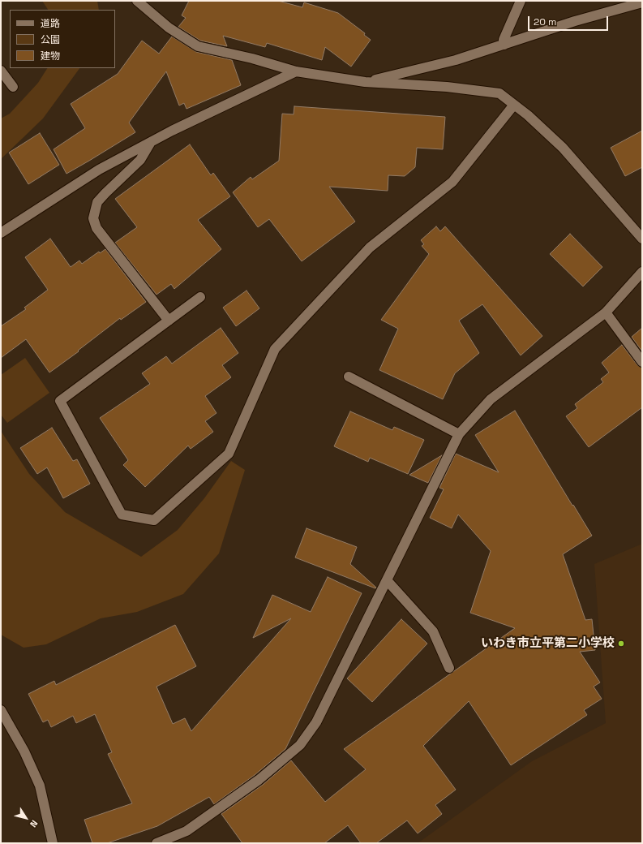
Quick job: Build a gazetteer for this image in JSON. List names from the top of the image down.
{
  "places": ["いわき市立平第二小学校"],
  "legend": ["道路", "公園", "建物"],
  "scale_bar": "20 m",
  "north": "bottom right"
}
